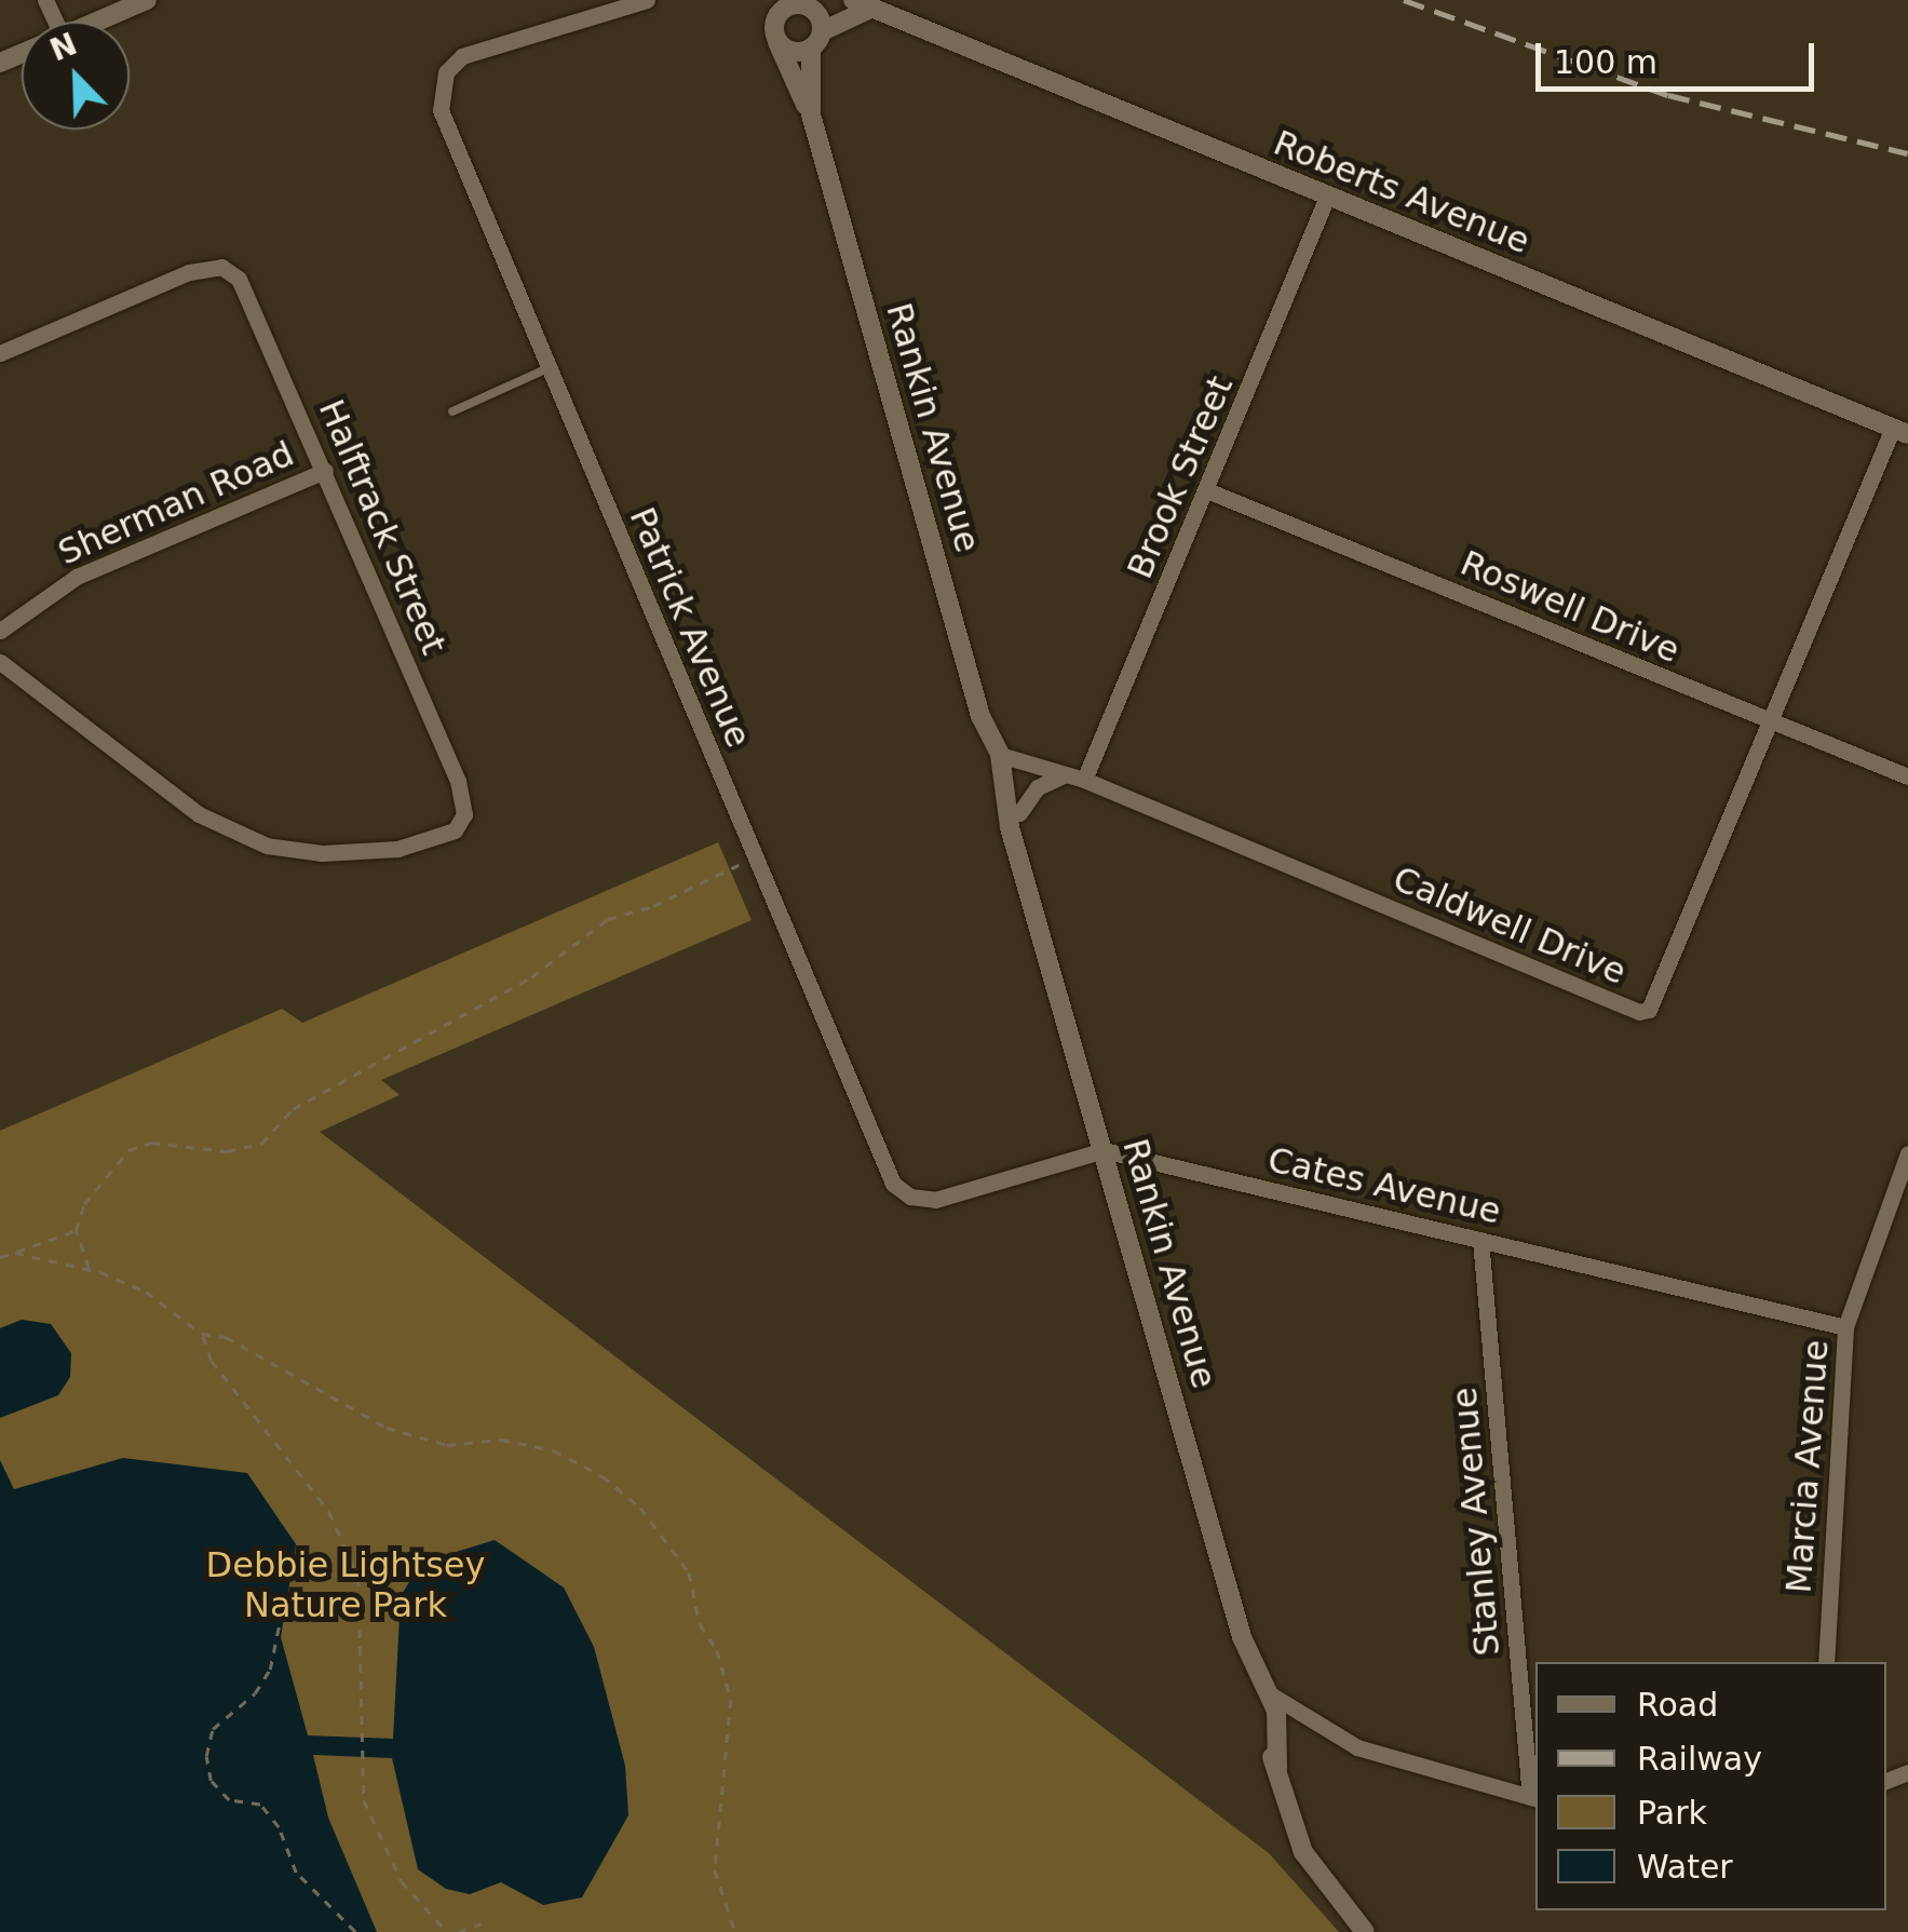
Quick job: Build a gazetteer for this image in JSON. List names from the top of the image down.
{
  "streets": {
    "street": [
      "Roberts Avenue",
      "Rankin Avenue",
      "Brook Street",
      "Sherman Road",
      "Halftrack Street",
      "Roswell Drive",
      "Patrick Avenue",
      "Caldwell Drive",
      "Cates Avenue",
      "Marcia Avenue",
      "Stanley Avenue"
    ]
  },
  "crossings": [
    ["Roberts Avenue", "Rankin Avenue"],
    ["Roberts Avenue", "Brook Street"],
    ["Roberts Avenue", "Caldwell Drive"],
    ["Rankin Avenue", "Caldwell Drive"],
    ["Rankin Avenue", "Cates Avenue"],
    ["Brook Street", "Roswell Drive"],
    ["Brook Street", "Caldwell Drive"],
    ["Sherman Road", "Halftrack Street"],
    ["Roswell Drive", "Caldwell Drive"],
    ["Patrick Avenue", "Cates Avenue"],
    ["Cates Avenue", "Marcia Avenue"],
    ["Cates Avenue", "Stanley Avenue"]
  ],
  "parks": ["Debbie Lightsey Nature Park"],
  "legend": [
    "Road",
    "Railway",
    "Park",
    "Water"
  ],
  "scale_bar": "100 m",
  "north": "top left"
}
